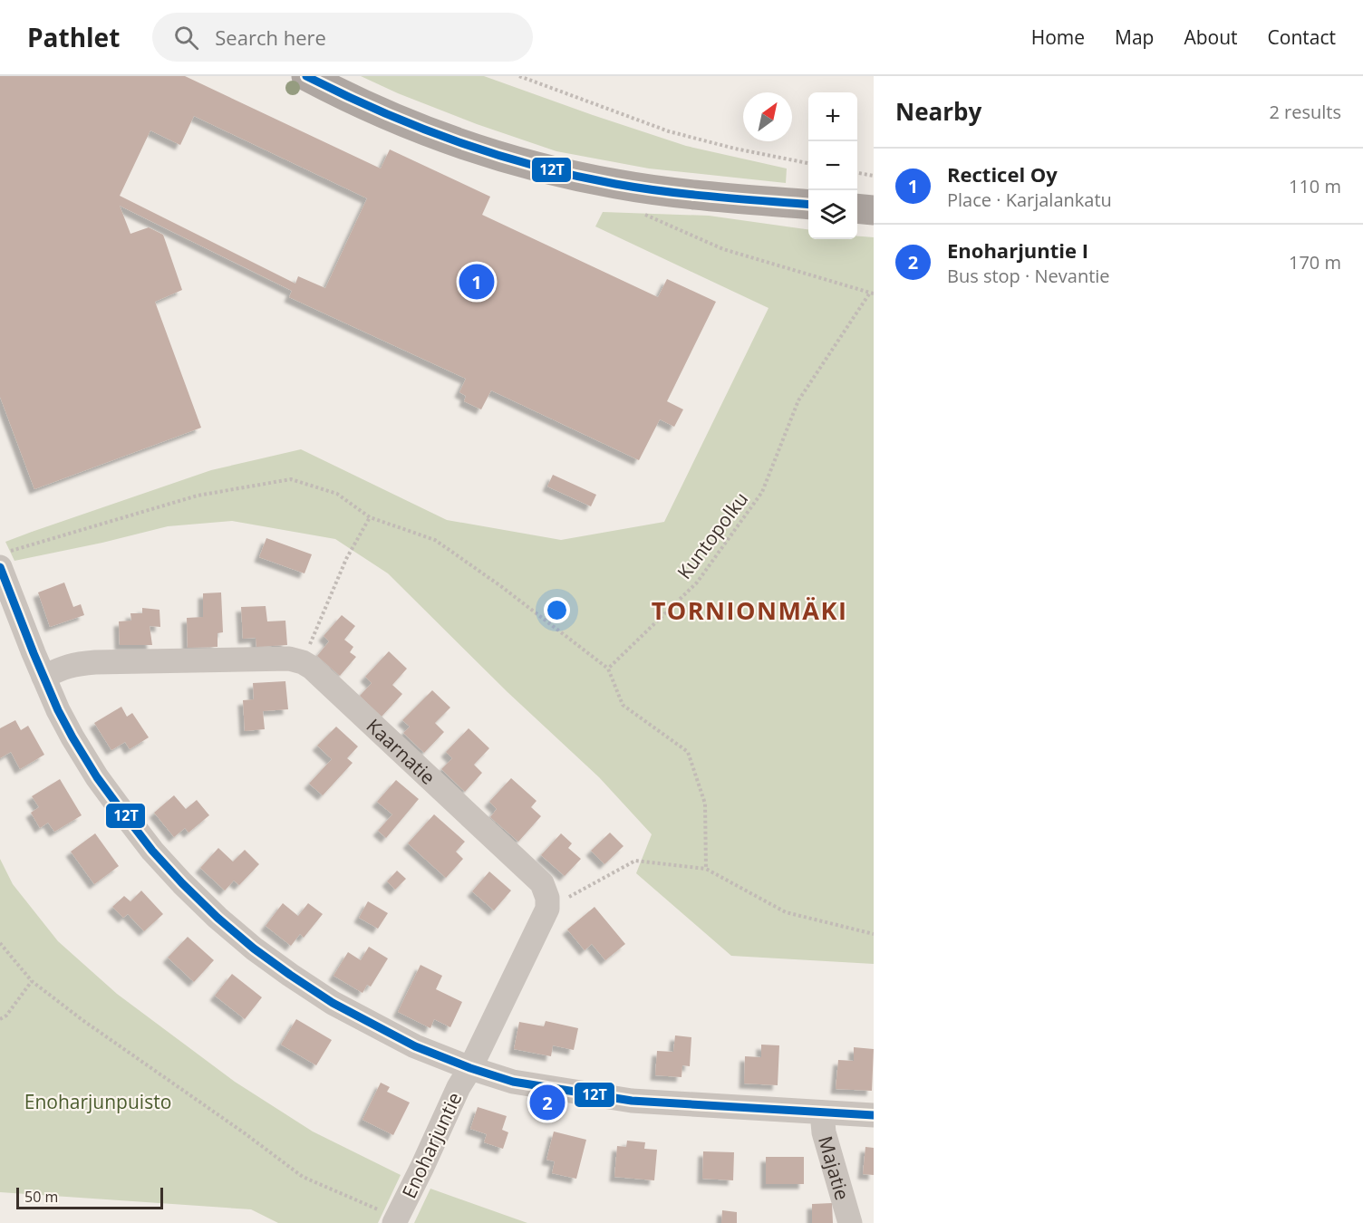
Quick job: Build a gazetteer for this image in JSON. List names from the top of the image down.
{
  "streets": {
    "street": ["Kaarnatie", "Enoharjuntie", "Majatie"],
    "path": ["Kuntopolku"]
  },
  "districts": ["TORNIONMÄKI"],
  "parks": ["Enoharjunpuisto"],
  "lines": ["transit line 12T"],
  "scale_bar": "50 m",
  "north": "top right",
  "page": {
    "header": "Pathlet",
    "search": "Search here",
    "nav": [
      "Home",
      "Map",
      "About",
      "Contact"
    ],
    "heading": ["Nearby", "2 results"],
    "map_buttons": ["+", "−"],
    "list": [
      {
        "mark": "1",
        "name": "Recticel Oy",
        "note": "Place · Karjalankatu",
        "value": "110 m"
      },
      {
        "mark": "2",
        "name": "Enoharjuntie I",
        "note": "Bus stop · Nevantie",
        "value": "170 m"
      }
    ],
    "pins": ["1", "2"],
    "scale": "50 m"
  }
}
